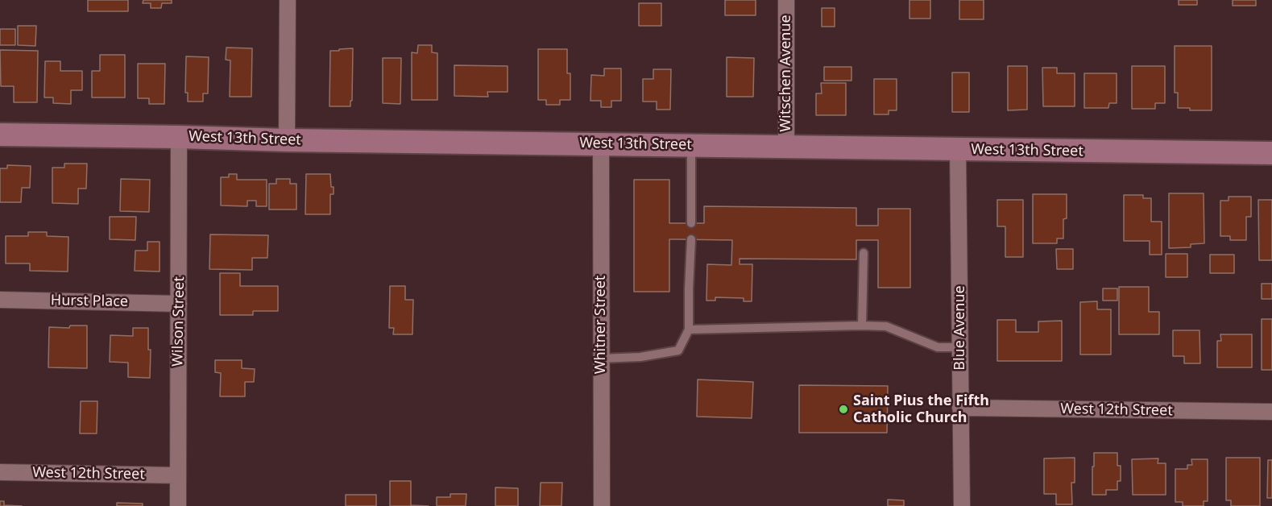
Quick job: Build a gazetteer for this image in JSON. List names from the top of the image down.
{
  "streets": {
    "street": [
      "Witschen Avenue",
      "West 13th Street",
      "Hurst Place",
      "Wilson Street",
      "Whitner Street",
      "Blue Avenue",
      "West 12th Street"
    ]
  },
  "crossings": [
    ["Witschen Avenue", "West 13th Street"],
    ["West 13th Street", "Wilson Street"],
    ["West 13th Street", "Whitner Street"],
    ["West 13th Street", "Blue Avenue"],
    ["Hurst Place", "Wilson Street"],
    ["Wilson Street", "West 12th Street"],
    ["Blue Avenue", "West 12th Street"]
  ],
  "places": ["Saint Pius the Fifth Catholic Church"]
}
